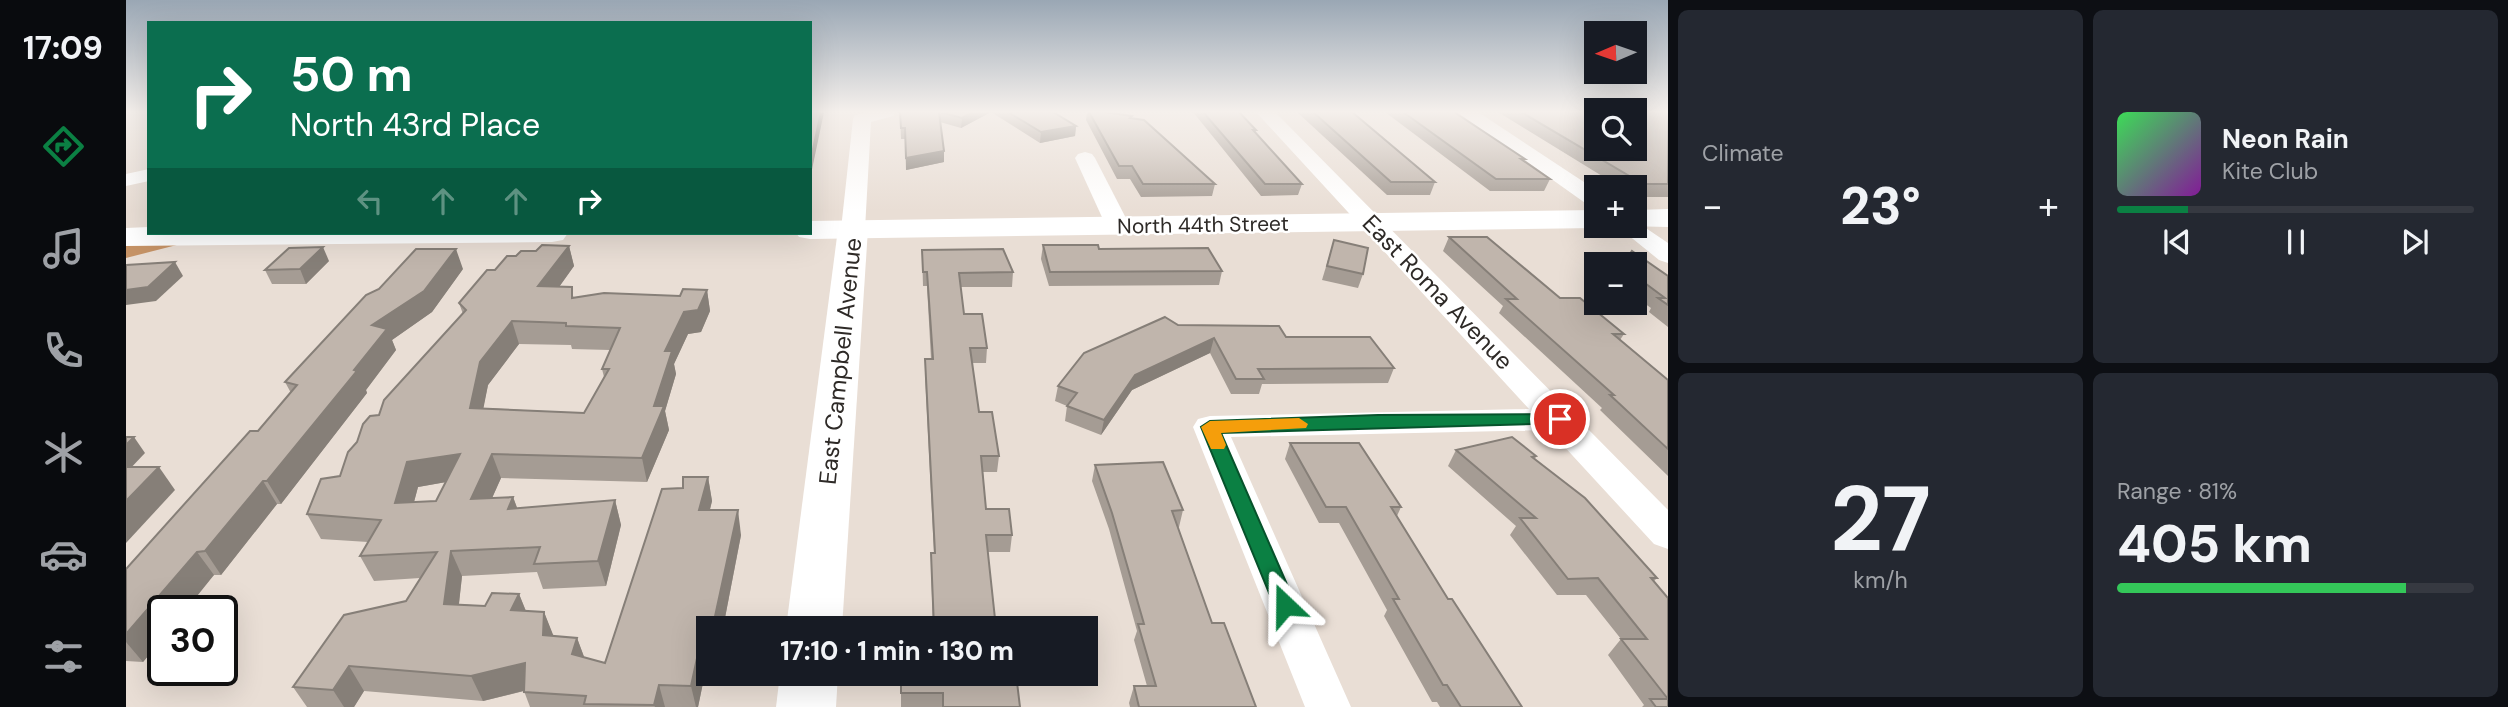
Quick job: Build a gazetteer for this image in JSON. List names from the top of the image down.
{
  "streets": {
    "main road": ["North 44th Street", "East Campbell Avenue"],
    "street": ["East Roma Avenue"]
  },
  "crossings": [
    ["North 44th Street", "East Roma Avenue"],
    ["North 44th Street", "East Campbell Avenue"]
  ],
  "north": "left",
  "page": {
    "tabs": "17:09",
    "tile": [
      "Climate",
      ["27", "km/h"],
      ["Range · 81%", "405 km"]
    ],
    "map_buttons": ["+", "−"],
    "turn": ["50 m", "North 43rd Place"],
    "song": ["Neon Rain", "Kite Club"],
    "heat": ["−", "23°", "+"],
    "limit": "30",
    "trip": "17:10 · 1 min · 130 m"
  }
}
